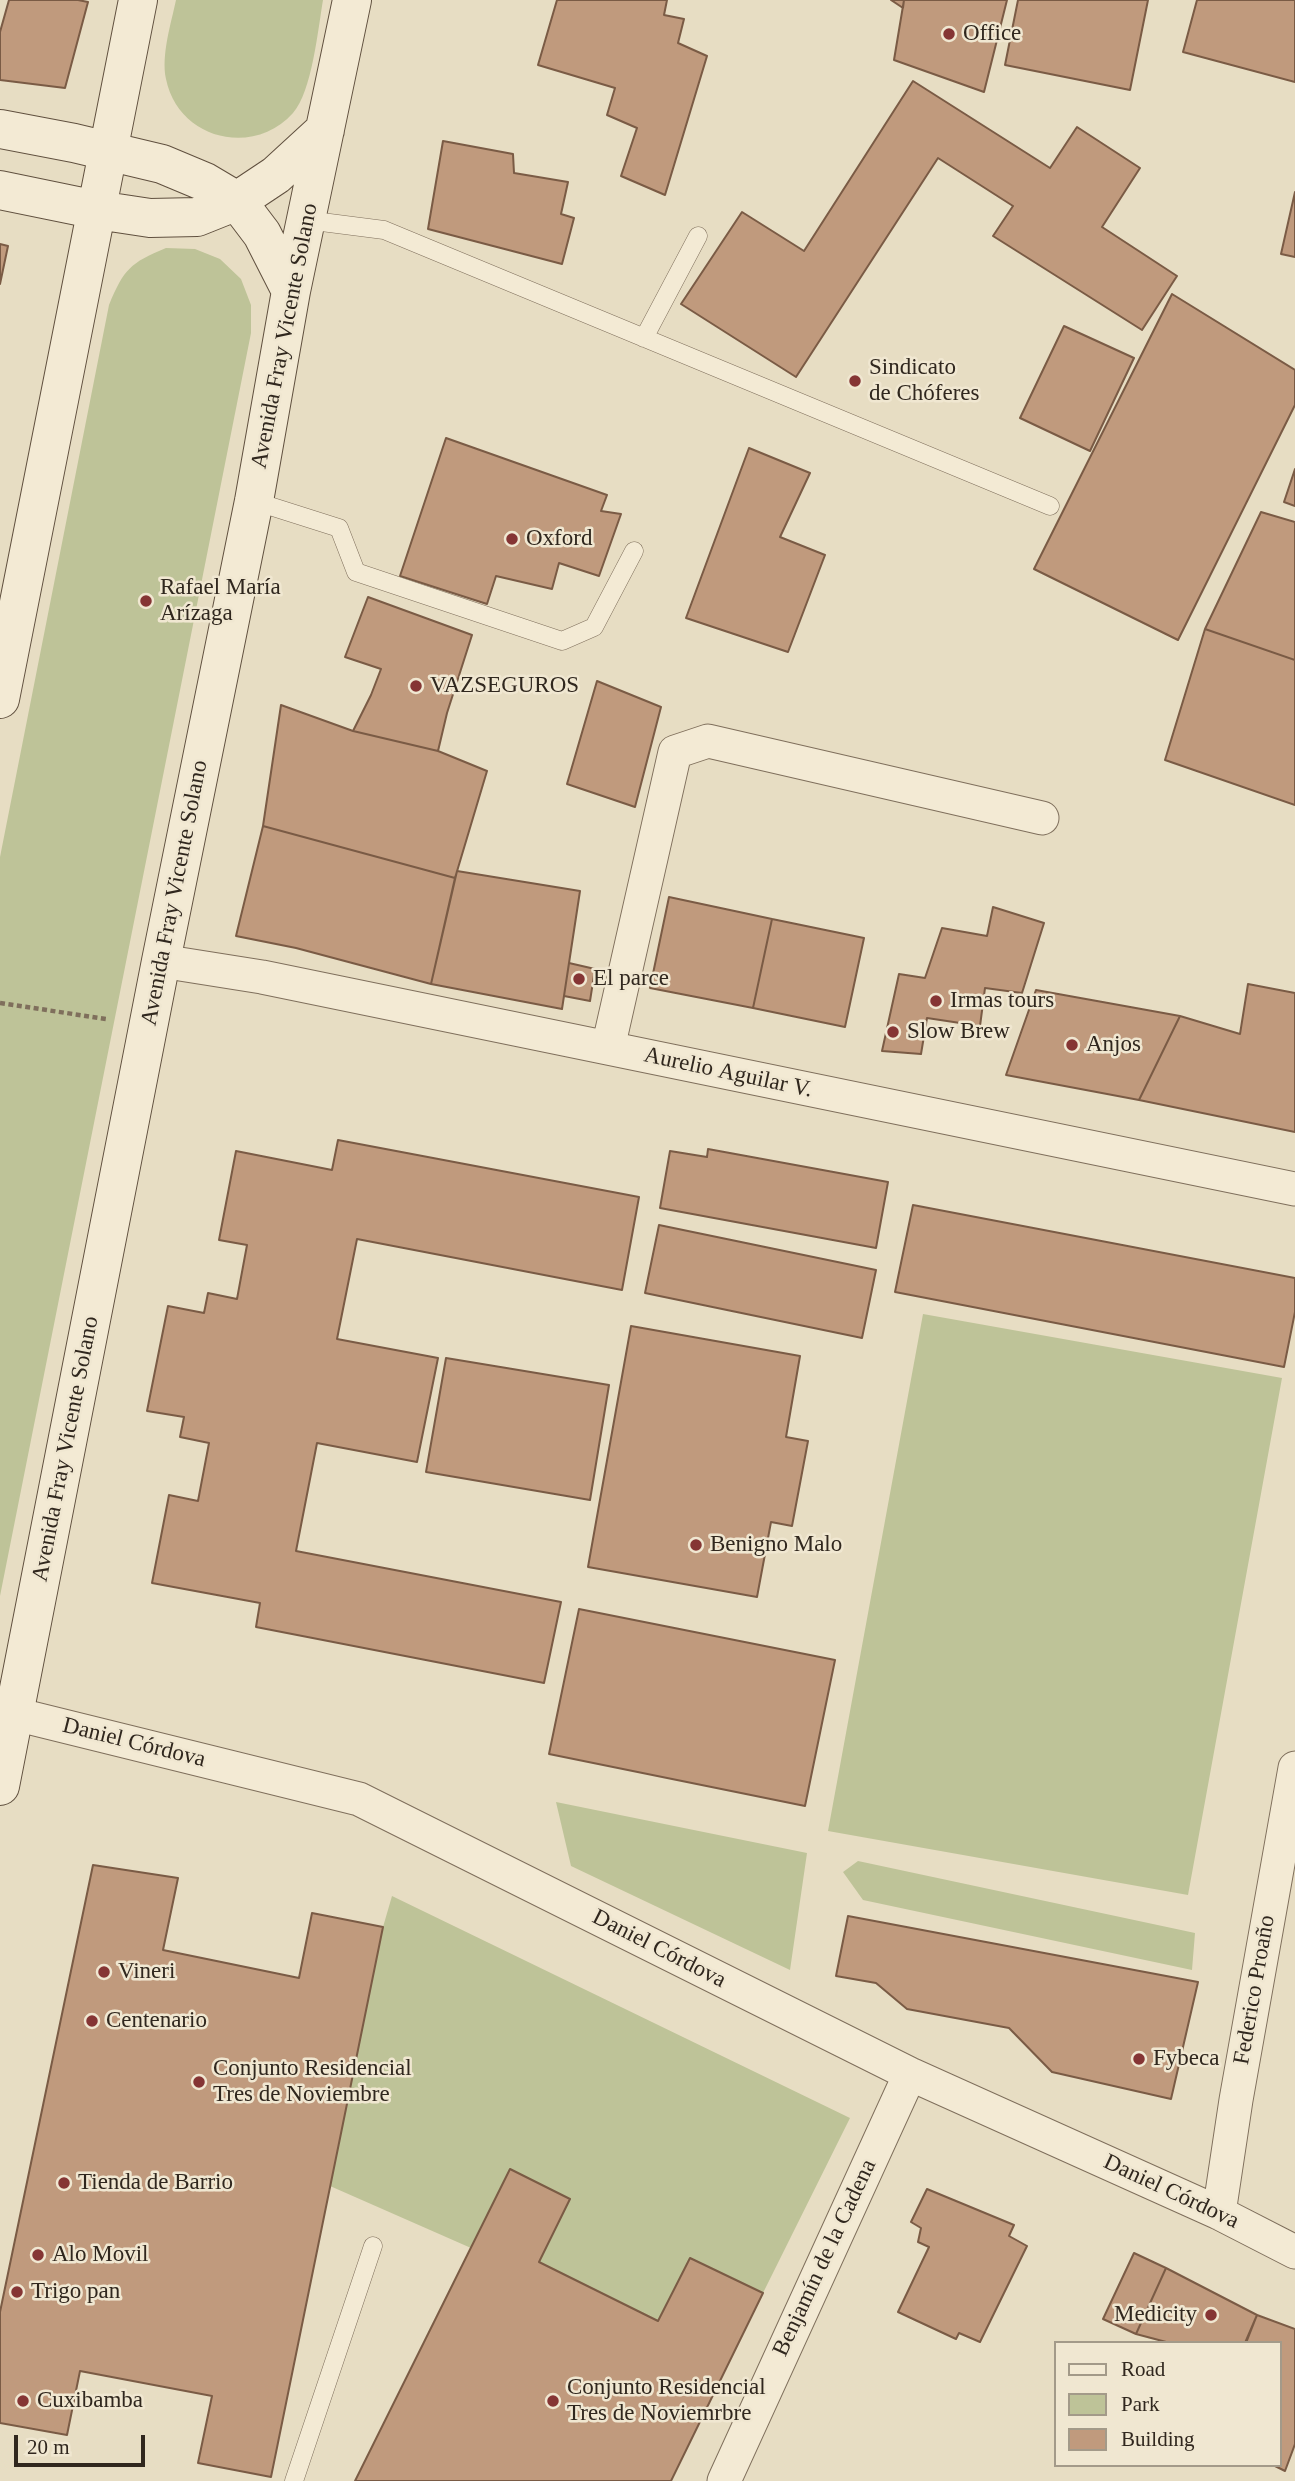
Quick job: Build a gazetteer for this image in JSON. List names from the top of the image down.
{
  "streets": {
    "main road": ["Avenida Fray Vicente Solano"],
    "street": [
      "Aurelio Aguilar V.",
      "Daniel Córdova",
      "Federico Proaño",
      "Benjamín de la Cadena"
    ]
  },
  "crossings": [
    ["Avenida Fray Vicente Solano", "Aurelio Aguilar V."],
    ["Avenida Fray Vicente Solano", "Daniel Córdova"],
    ["Daniel Córdova", "Federico Proaño"],
    ["Daniel Córdova", "Benjamín de la Cadena"]
  ],
  "places": [
    "Office",
    "Sindicato de Chóferes",
    "Oxford",
    "Rafael María Arízaga",
    "VAZSEGUROS",
    "El parce",
    "Irmas tours",
    "Slow Brew",
    "Anjos",
    "Benigno Malo",
    "Vineri",
    "Centenario",
    "Fybeca",
    "Conjunto Residencial Tres de Noviembre",
    "Tienda de Barrio",
    "Alo Movil",
    "Trigo pan",
    "Medicity",
    "Cuxibamba",
    "Conjunto Residencial Tres de Noviemrbre"
  ],
  "legend": ["Road", "Park", "Building"],
  "scale_bar": "20 m"
}
